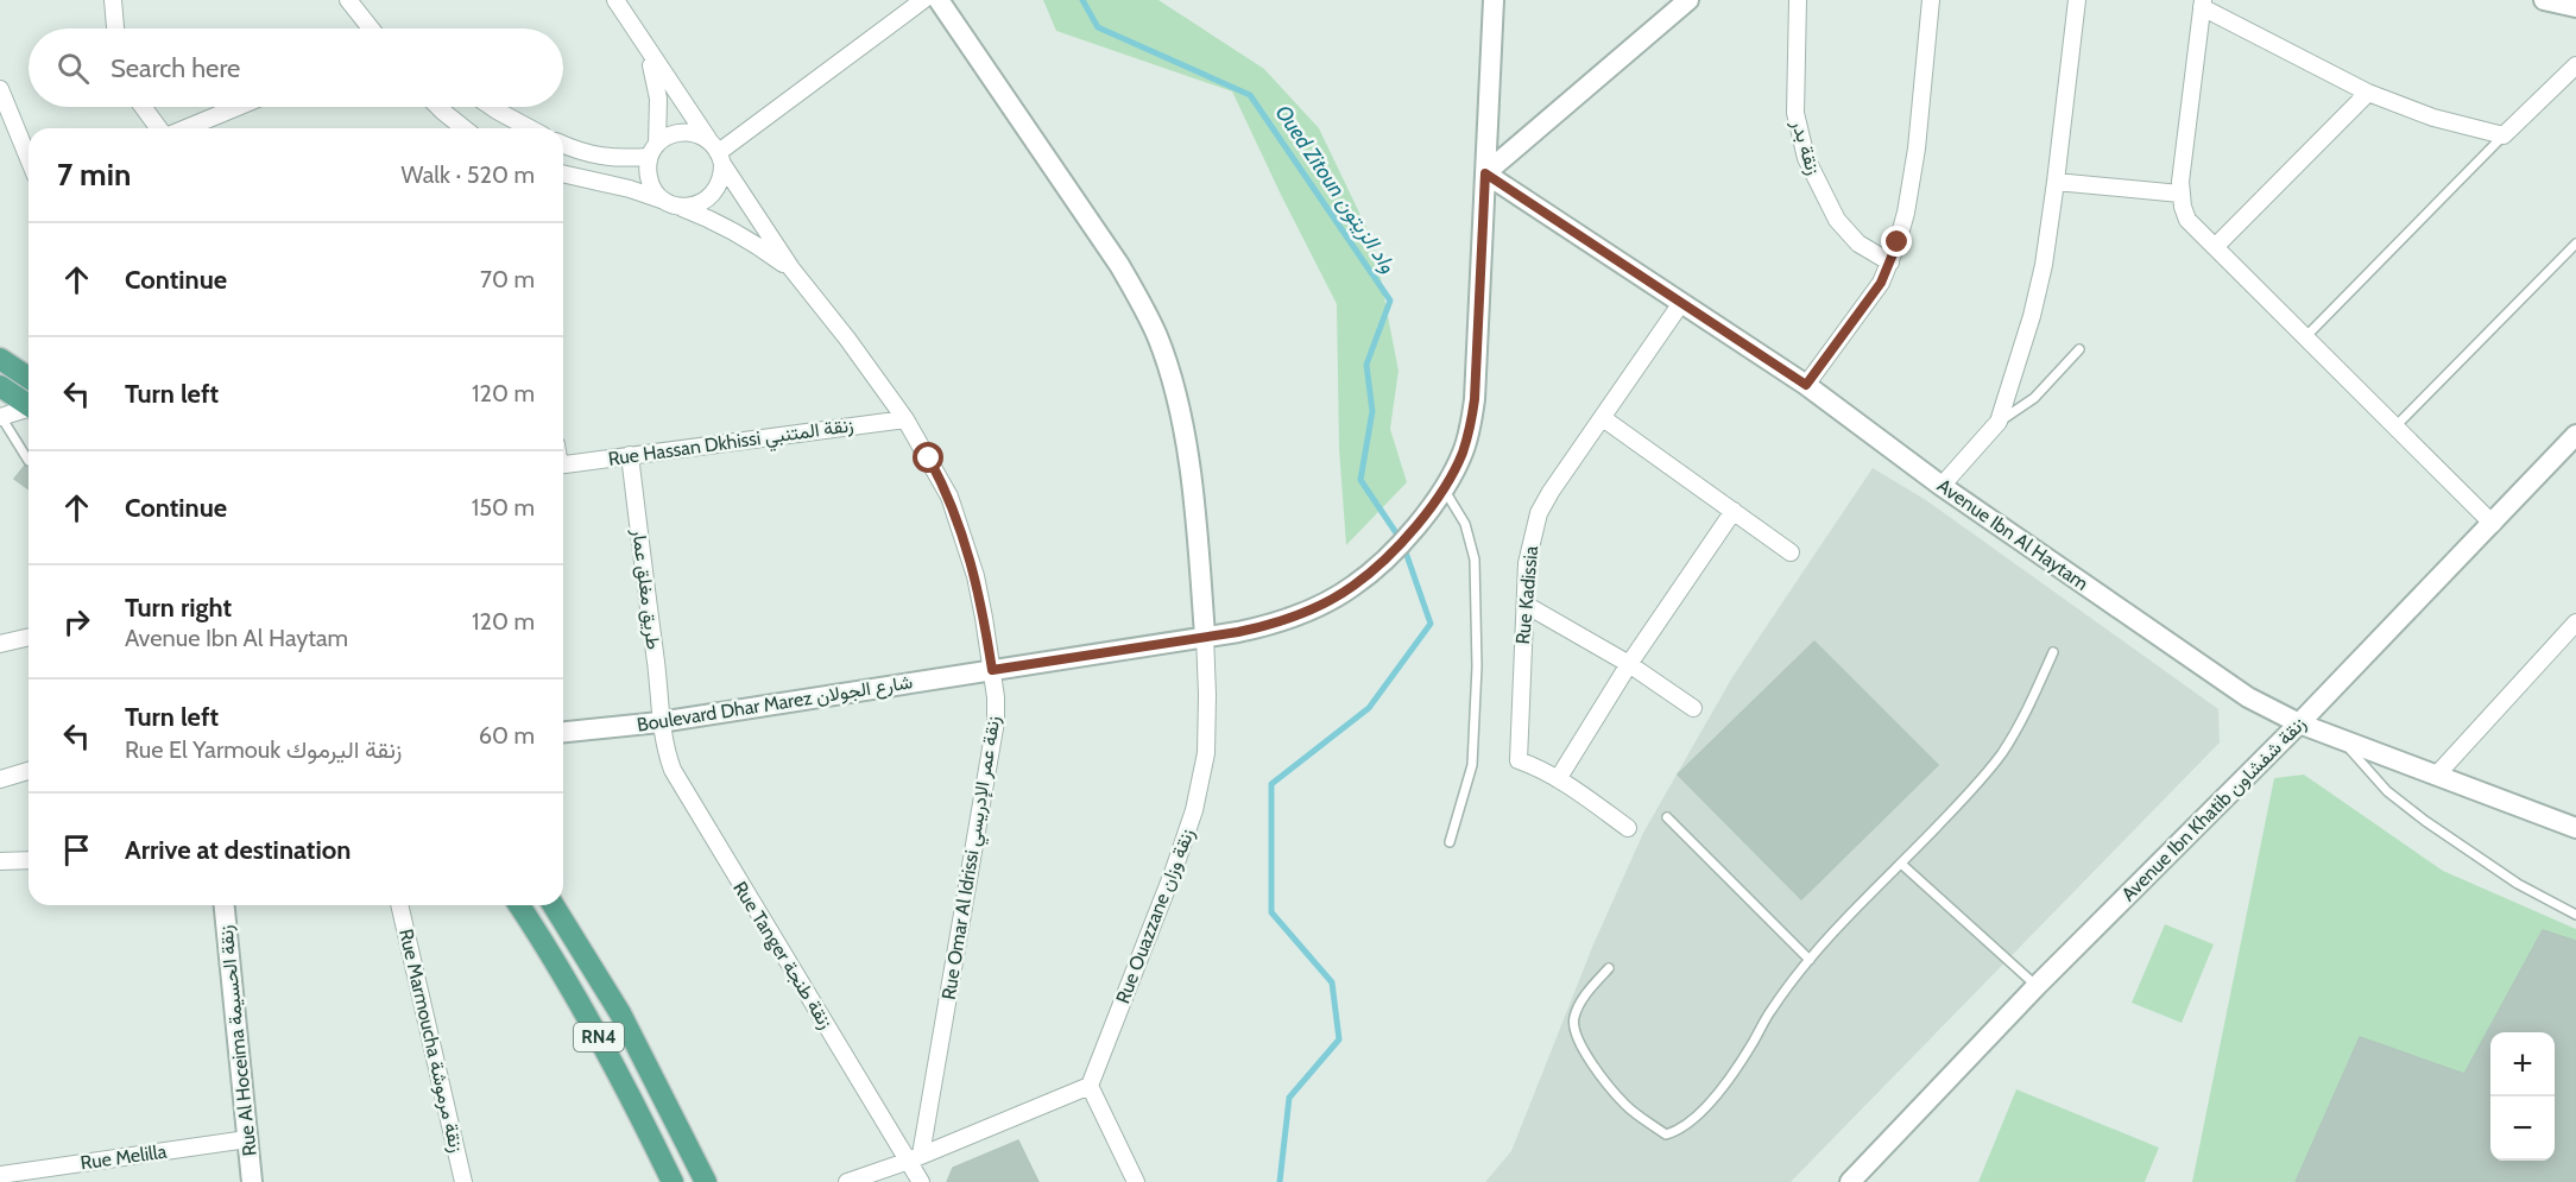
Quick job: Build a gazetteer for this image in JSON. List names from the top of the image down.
{
  "streets": {
    "main road": ["RN4"],
    "street": [
      "زنقة بدر",
      "Rue Hassan Dkhissi زنقة المتنبي",
      "Avenue Ibn Al Haytam",
      "طريق مغلق عمار",
      "Rue Kadissia",
      "Boulevard Dhar Marez شارع الجولان",
      "Avenue Ibn Khatib زنقة شفشاون",
      "Rue Omar Al Idrissi زنقة عمر الإدريسي",
      "Rue Ouazzane زنقة وزان",
      "Rue Tanger زنقة طنجة",
      "Rue Al Hoceima زنقة الحسيمة",
      "Rue Marmoucha زنقة مرموشة",
      "Rue Melilla"
    ]
  },
  "crossings": [
    ["Rue Hassan Dkhissi زنقة المتنبي", "طريق مغلق عمار"],
    ["Rue Hassan Dkhissi زنقة المتنبي", "Rue Omar Al Idrissi زنقة عمر الإدريسي"],
    ["Avenue Ibn Al Haytam", "Rue Kadissia"],
    ["Avenue Ibn Al Haytam", "Boulevard Dhar Marez شارع الجولان"],
    ["Avenue Ibn Al Haytam", "Avenue Ibn Khatib زنقة شفشاون"],
    ["طريق مغلق عمار", "Boulevard Dhar Marez شارع الجولان"],
    ["طريق مغلق عمار", "Rue Tanger زنقة طنجة"],
    ["Boulevard Dhar Marez شارع الجولان", "Rue Omar Al Idrissi زنقة عمر الإدريسي"],
    ["Boulevard Dhar Marez شارع الجولان", "Rue Ouazzane زنقة وزان"],
    ["Boulevard Dhar Marez شارع الجولان", "Rue Tanger زنقة طنجة"],
    ["Rue Omar Al Idrissi زنقة عمر الإدريسي", "Rue Tanger زنقة طنجة"],
    ["Rue Al Hoceima زنقة الحسيمة", "Rue Melilla"]
  ],
  "water": ["Oued Zitoun واد الزيتون"],
  "page": {
    "search": "Search here",
    "heading": ["7 min", "Walk · 520 m"],
    "list": [
      ["Continue", "70 m"],
      ["Turn left", "120 m"],
      ["Continue", "150 m"],
      ["Turn right", "Avenue Ibn Al Haytam", "120 m"],
      ["Turn left", "Rue El Yarmouk زنقة اليرموك", "60 m"],
      "Arrive at destination"
    ],
    "map_buttons": ["+", "−"]
  }
}
